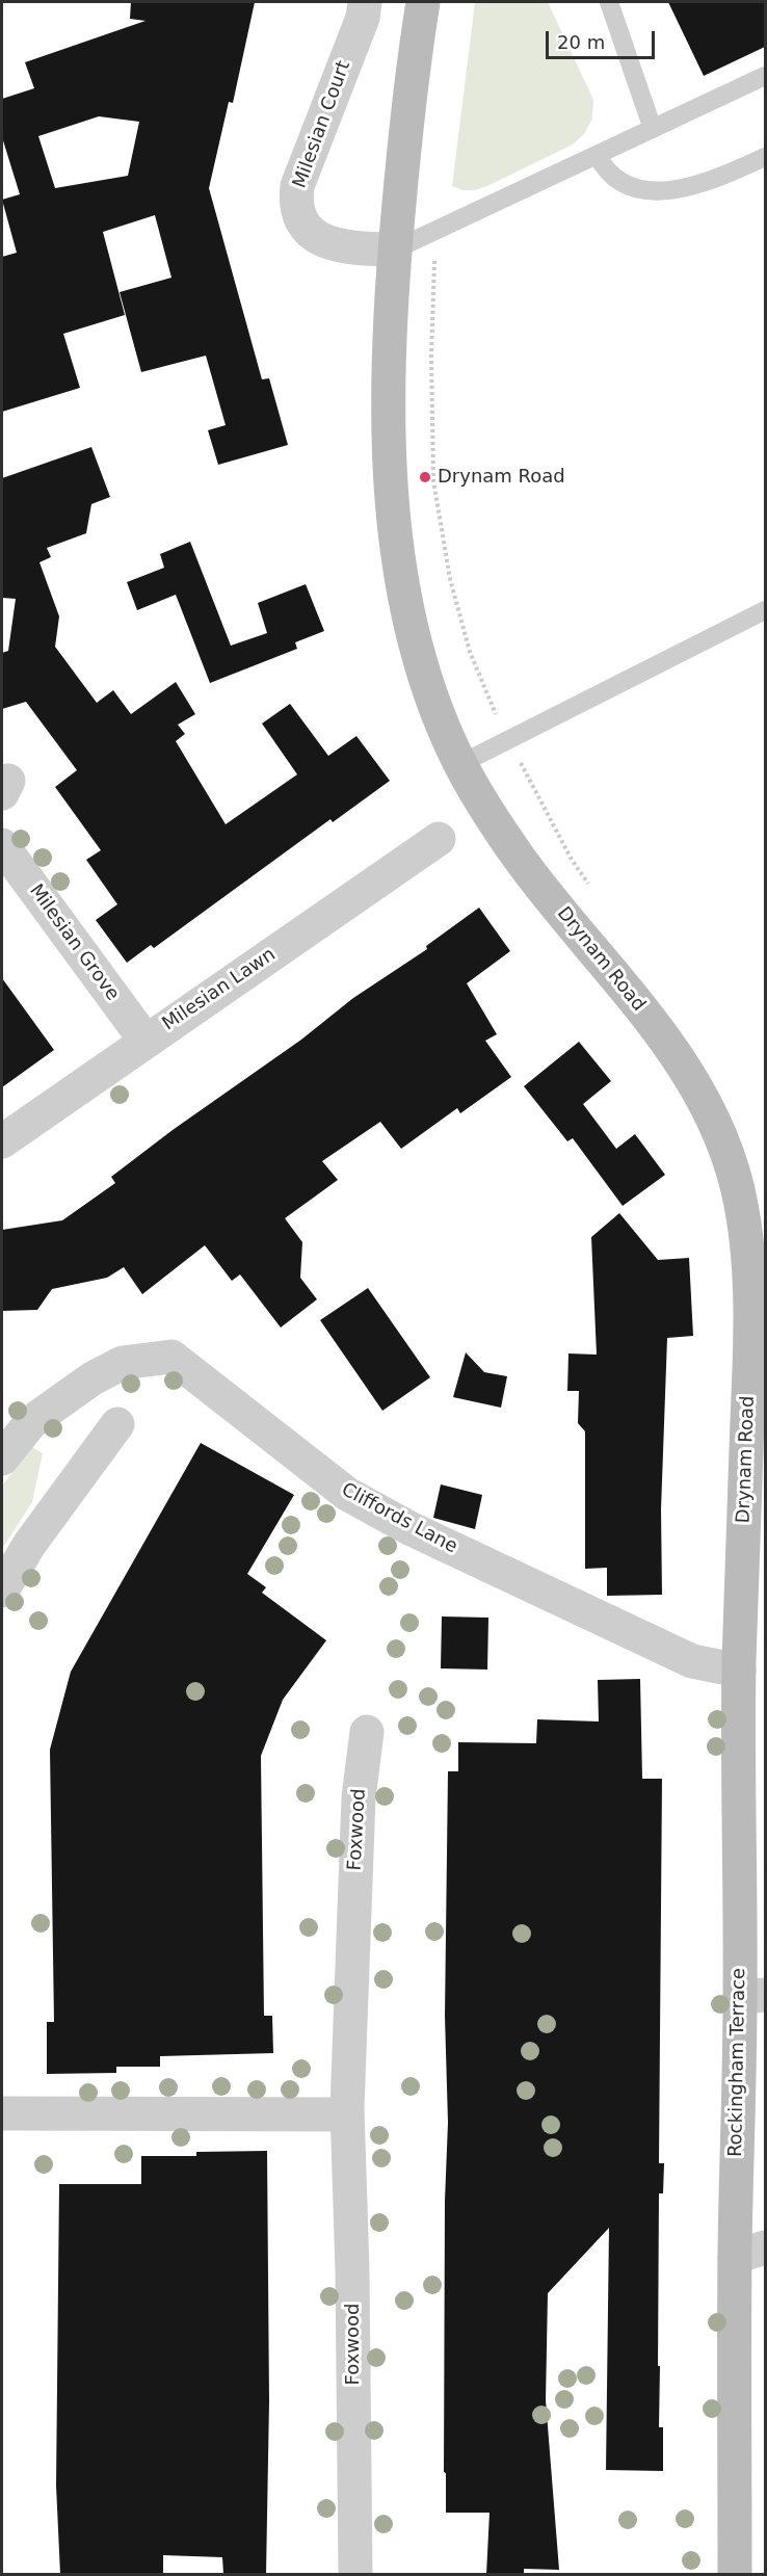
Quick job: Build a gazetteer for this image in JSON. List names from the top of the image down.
{
  "streets": {
    "street": [
      "Milesian Court",
      "Milesian Grove",
      "Drynam Road",
      "Milesian Lawn",
      "Cliffords Lane",
      "Foxwood",
      "Rockingham Terrace"
    ]
  },
  "crossings": [
    ["Milesian Court", "Drynam Road"],
    ["Milesian Grove", "Milesian Lawn"],
    ["Drynam Road", "Cliffords Lane"],
    ["Drynam Road", "Rockingham Terrace"],
    ["Cliffords Lane", "Rockingham Terrace"]
  ],
  "places": ["Drynam Road"],
  "scale_bar": "20 m"
}
